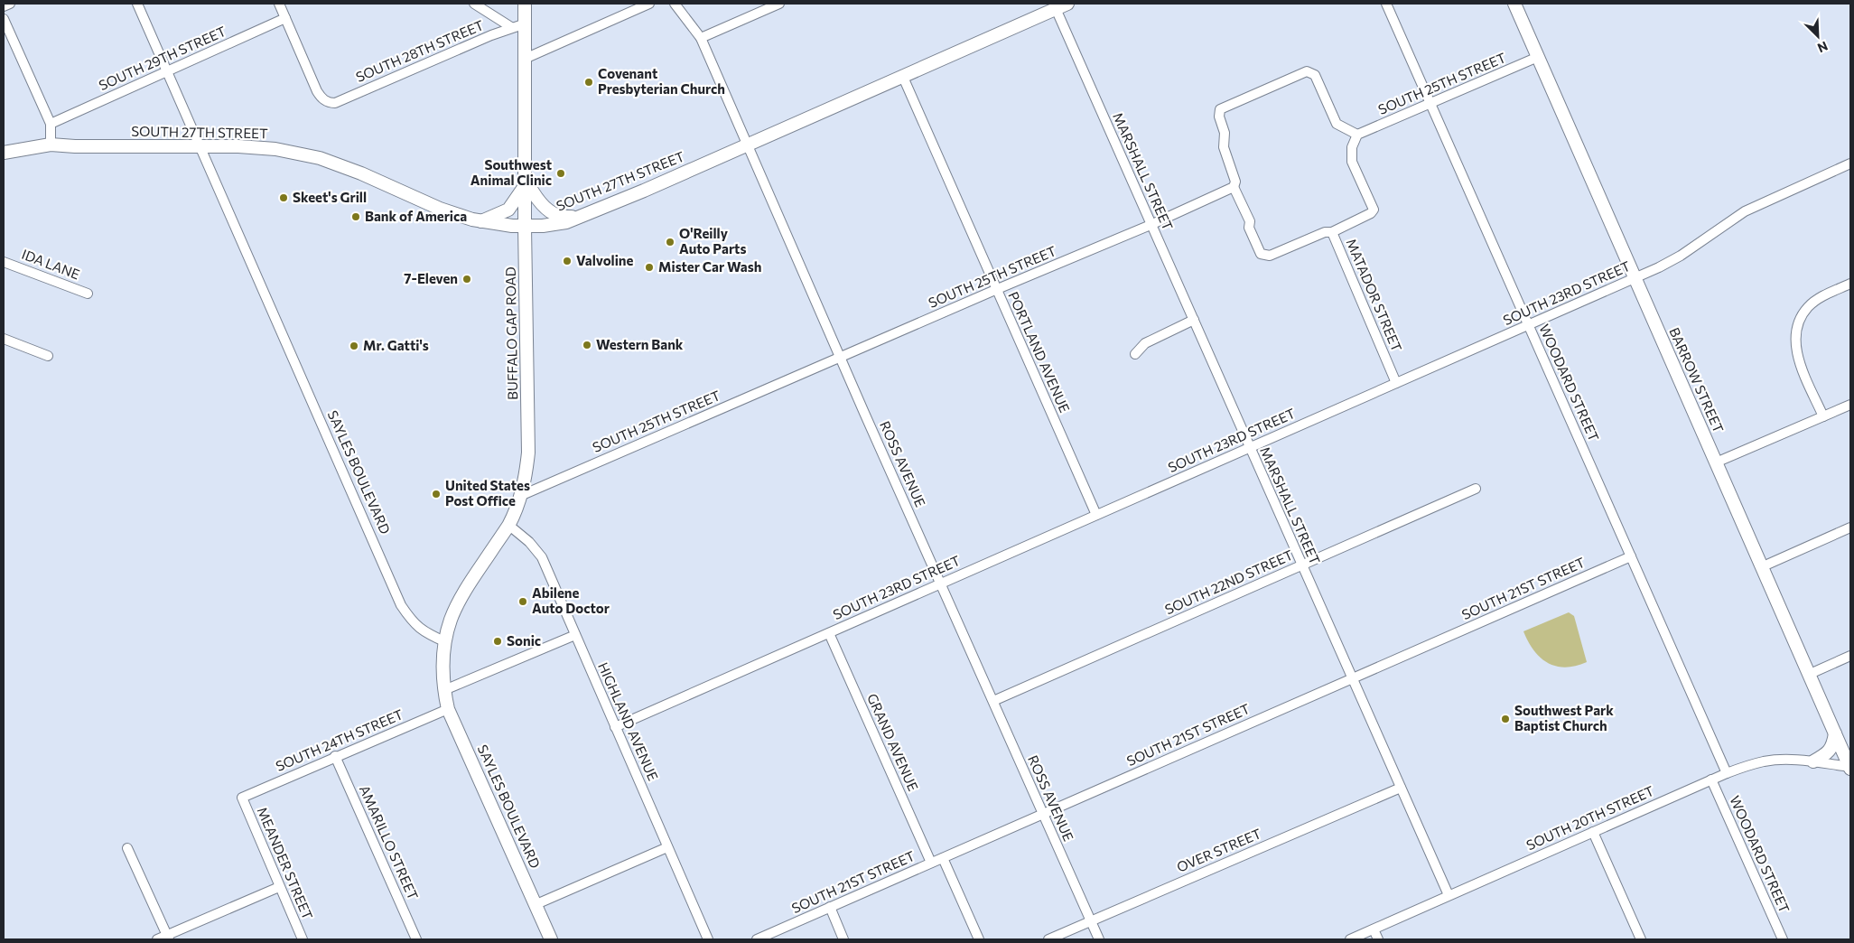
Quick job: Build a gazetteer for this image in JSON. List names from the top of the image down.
{
  "streets": {
    "main road": [
      "SOUTH 27TH STREET",
      "BUFFALO GAP ROAD",
      "BARROW STREET",
      "SAYLES BOULEVARD"
    ],
    "street": [
      "SOUTH 28TH STREET",
      "SOUTH 29TH STREET",
      "SOUTH 25TH STREET",
      "MARSHALL STREET",
      "IDA LANE",
      "SOUTH 23RD STREET",
      "MATADOR STREET",
      "PORTLAND AVENUE",
      "WOODARD STREET",
      "ROSS AVENUE",
      "SOUTH 22ND STREET",
      "SOUTH 21ST STREET",
      "HIGHLAND AVENUE",
      "SOUTH 24TH STREET",
      "GRAND AVENUE",
      "SOUTH 20TH STREET",
      "AMARILLO STREET",
      "OVER STREET",
      "MEANDER STREET"
    ]
  },
  "crossings": [
    ["SOUTH 28TH STREET", "SOUTH 29TH STREET"],
    ["SOUTH 28TH STREET", "BUFFALO GAP ROAD"],
    ["SOUTH 29TH STREET", "SAYLES BOULEVARD"],
    ["SOUTH 25TH STREET", "MARSHALL STREET"],
    ["SOUTH 25TH STREET", "MATADOR STREET"],
    ["SOUTH 25TH STREET", "BUFFALO GAP ROAD"],
    ["SOUTH 25TH STREET", "PORTLAND AVENUE"],
    ["SOUTH 25TH STREET", "BARROW STREET"],
    ["SOUTH 25TH STREET", "WOODARD STREET"],
    ["SOUTH 25TH STREET", "ROSS AVENUE"],
    ["SOUTH 27TH STREET", "MARSHALL STREET"],
    ["SOUTH 27TH STREET", "BUFFALO GAP ROAD"],
    ["SOUTH 27TH STREET", "PORTLAND AVENUE"],
    ["SOUTH 27TH STREET", "ROSS AVENUE"],
    ["SOUTH 27TH STREET", "SAYLES BOULEVARD"],
    ["MARSHALL STREET", "SOUTH 23RD STREET"],
    ["MARSHALL STREET", "SOUTH 22ND STREET"],
    ["MARSHALL STREET", "SOUTH 21ST STREET"],
    ["MARSHALL STREET", "SOUTH 20TH STREET"],
    ["MARSHALL STREET", "OVER STREET"],
    ["SOUTH 23RD STREET", "MATADOR STREET"],
    ["SOUTH 23RD STREET", "PORTLAND AVENUE"],
    ["SOUTH 23RD STREET", "BARROW STREET"],
    ["SOUTH 23RD STREET", "WOODARD STREET"],
    ["SOUTH 23RD STREET", "ROSS AVENUE"],
    ["SOUTH 23RD STREET", "HIGHLAND AVENUE"],
    ["SOUTH 23RD STREET", "GRAND AVENUE"],
    ["BUFFALO GAP ROAD", "SAYLES BOULEVARD"],
    ["BUFFALO GAP ROAD", "HIGHLAND AVENUE"],
    ["BARROW STREET", "SOUTH 20TH STREET"],
    ["WOODARD STREET", "SOUTH 21ST STREET"],
    ["WOODARD STREET", "SOUTH 20TH STREET"],
    ["ROSS AVENUE", "SOUTH 22ND STREET"],
    ["ROSS AVENUE", "SOUTH 21ST STREET"],
    ["ROSS AVENUE", "OVER STREET"],
    ["SAYLES BOULEVARD", "SOUTH 24TH STREET"],
    ["SOUTH 21ST STREET", "GRAND AVENUE"],
    ["SOUTH 24TH STREET", "AMARILLO STREET"],
    ["SOUTH 24TH STREET", "MEANDER STREET"]
  ],
  "places": [
    "Covenant Presbyterian Church",
    "Southwest Animal Clinic",
    "Skeet's Grill",
    "Bank of America",
    "O'Reilly Auto Parts",
    "Valvoline",
    "Mister Car Wash",
    "7-Eleven",
    "Western Bank",
    "Mr. Gatti's",
    "United States Post Office",
    "Abilene Auto Doctor",
    "Sonic",
    "Southwest Park Baptist Church"
  ],
  "north": "bottom right"
}
